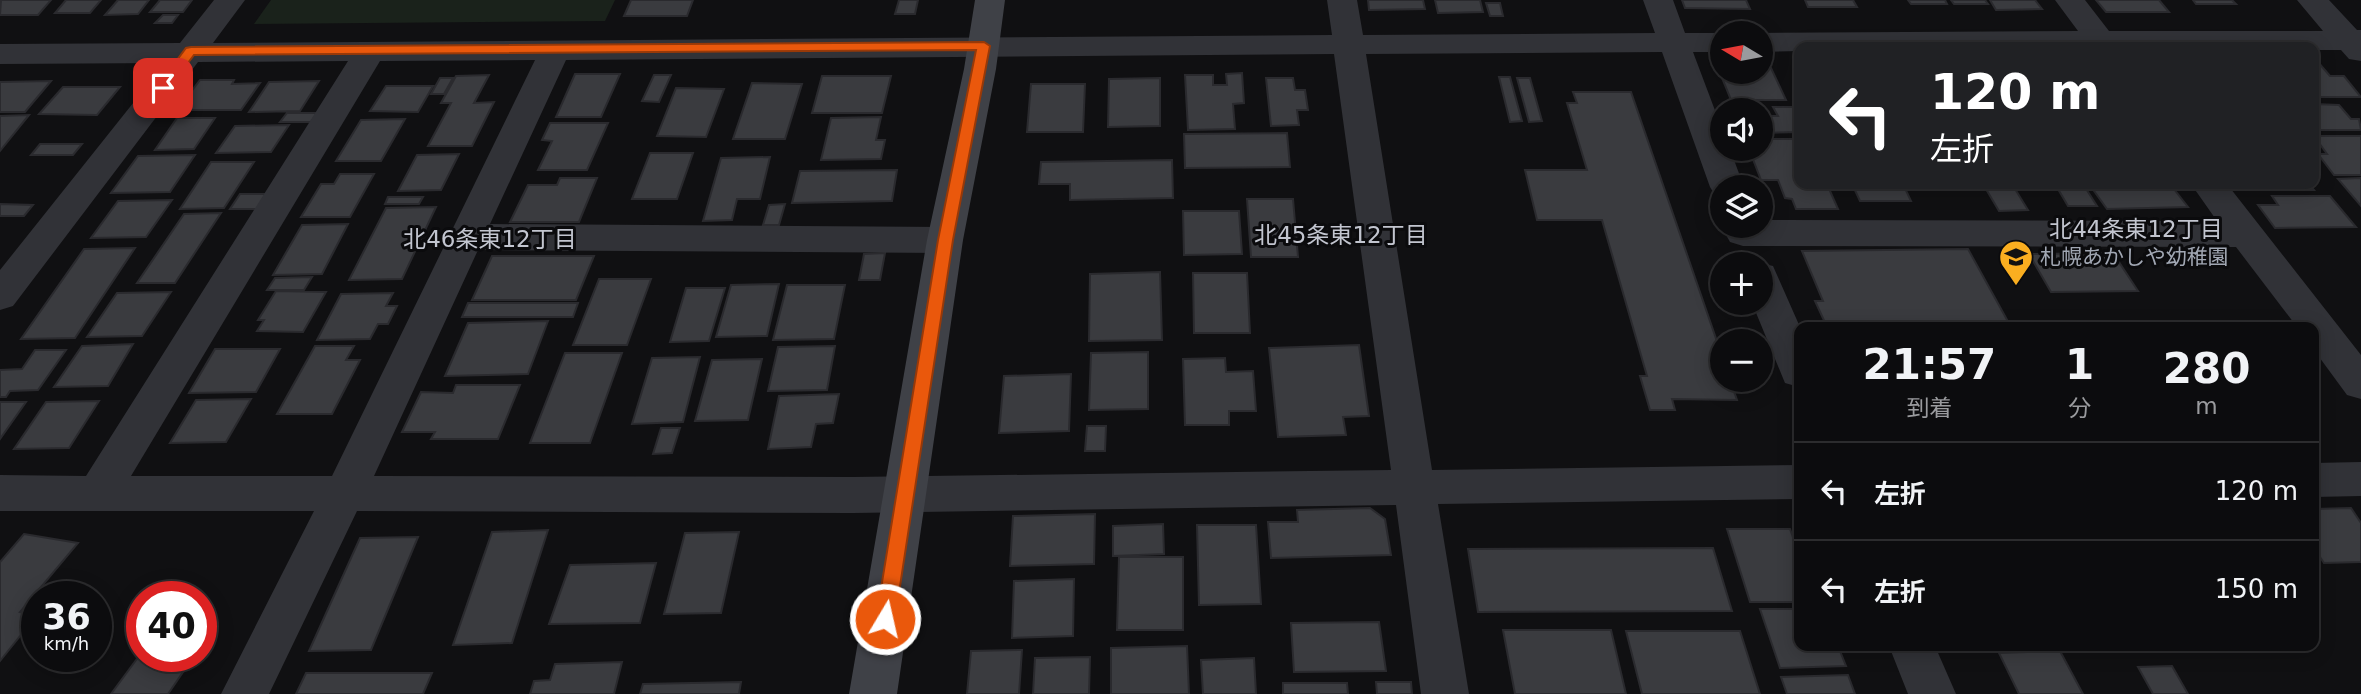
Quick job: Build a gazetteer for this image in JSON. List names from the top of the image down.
{
  "districts": ["北44条東12丁目", "北45条東12丁目", "北46条東12丁目"],
  "places": {
    "school or university": ["札幌あかしや幼稚園"]
  },
  "north": "left",
  "page": {
    "map_buttons": ["+", "−"],
    "turn": ["120 m", "左折"],
    "eta": [
      "21:57",
      "到着",
      "1",
      "分",
      "280",
      "m"
    ],
    "list": [
      {
        "name": "左折",
        "value": "120 m"
      },
      {
        "name": "左折",
        "value": "150 m"
      }
    ],
    "speed": "36 km/h",
    "limit": "40"
  }
}
